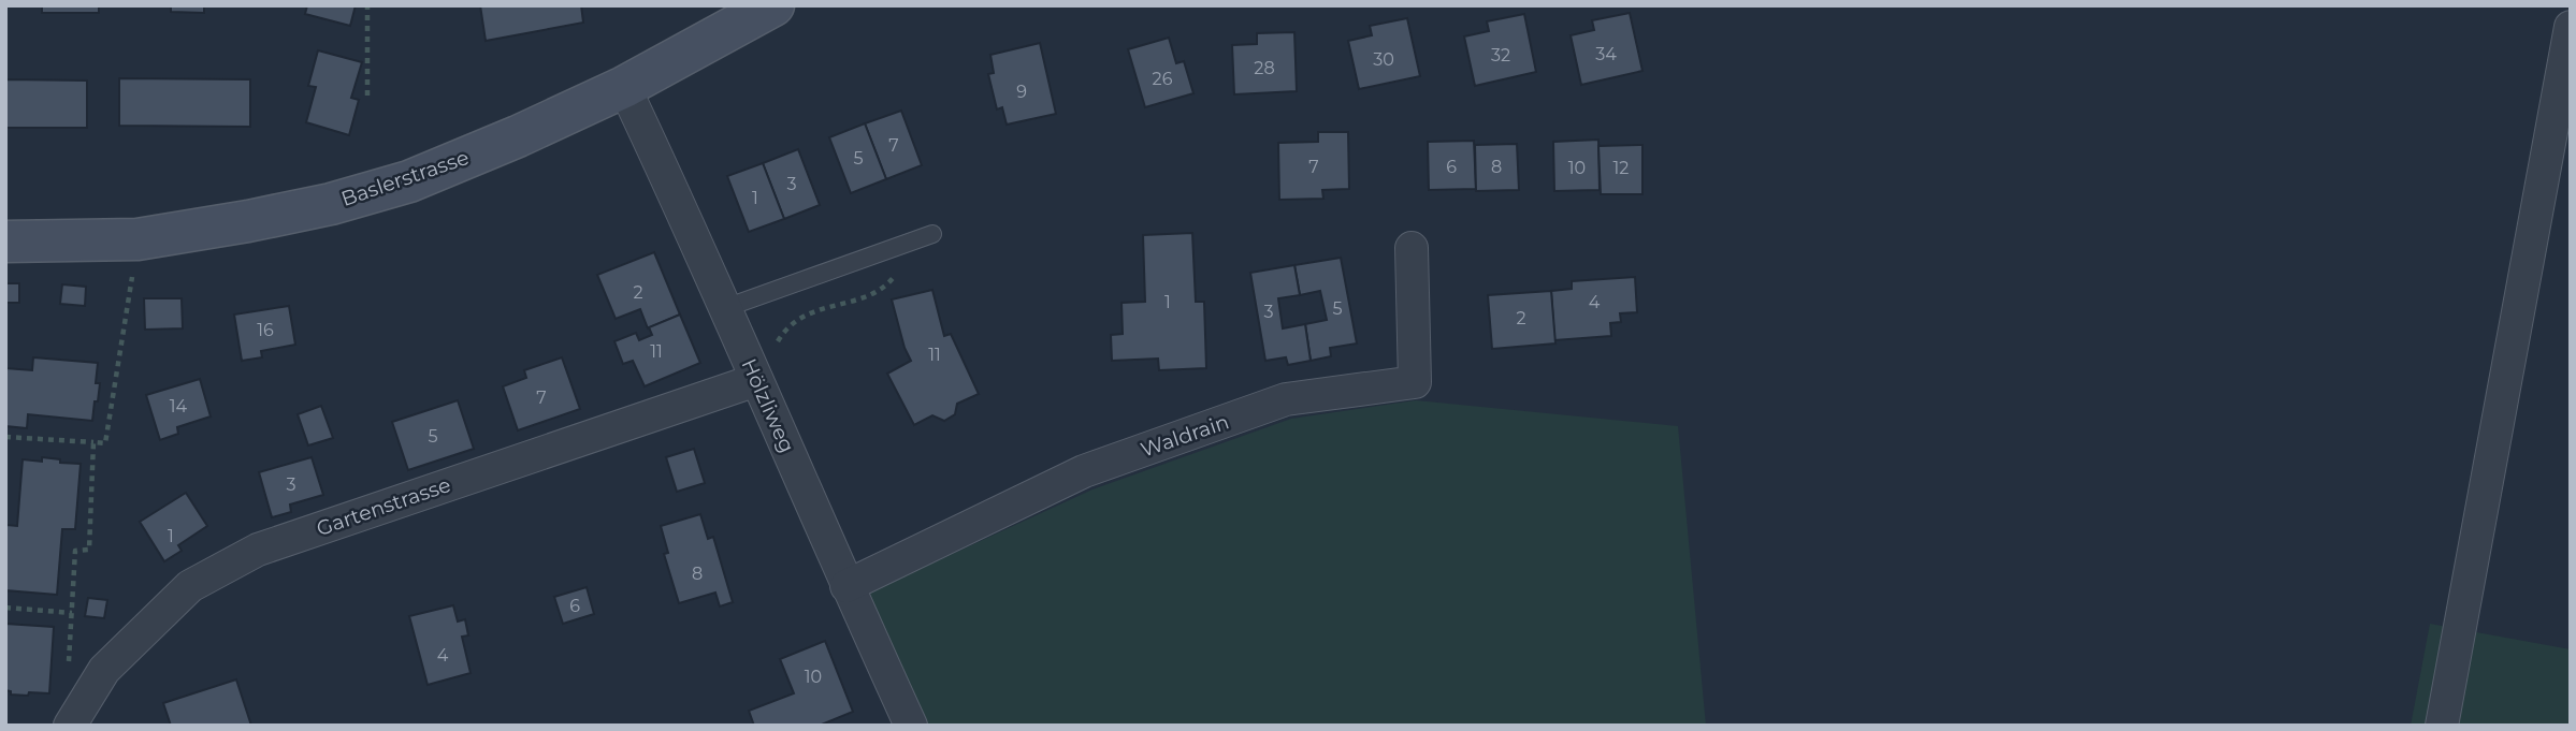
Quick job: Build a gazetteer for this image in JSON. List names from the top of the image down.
{
  "streets": {
    "main road": ["Baslerstrasse"],
    "street": ["Hölzliweg", "Waldrain", "Gartenstrasse"]
  },
  "crossings": [
    ["Baslerstrasse", "Hölzliweg"],
    ["Hölzliweg", "Waldrain"],
    ["Hölzliweg", "Gartenstrasse"]
  ],
  "house_numbers": [
    "34",
    "32",
    "30",
    "28",
    "26",
    "9",
    "7",
    "5",
    "7",
    "6",
    "8",
    "10",
    "12",
    "3",
    "1",
    "2",
    "1",
    "4",
    "5",
    "3",
    "2",
    "16",
    "11",
    "11",
    "7",
    "14",
    "5",
    "3",
    "1",
    "8",
    "6",
    "4",
    "10"
  ]
}
